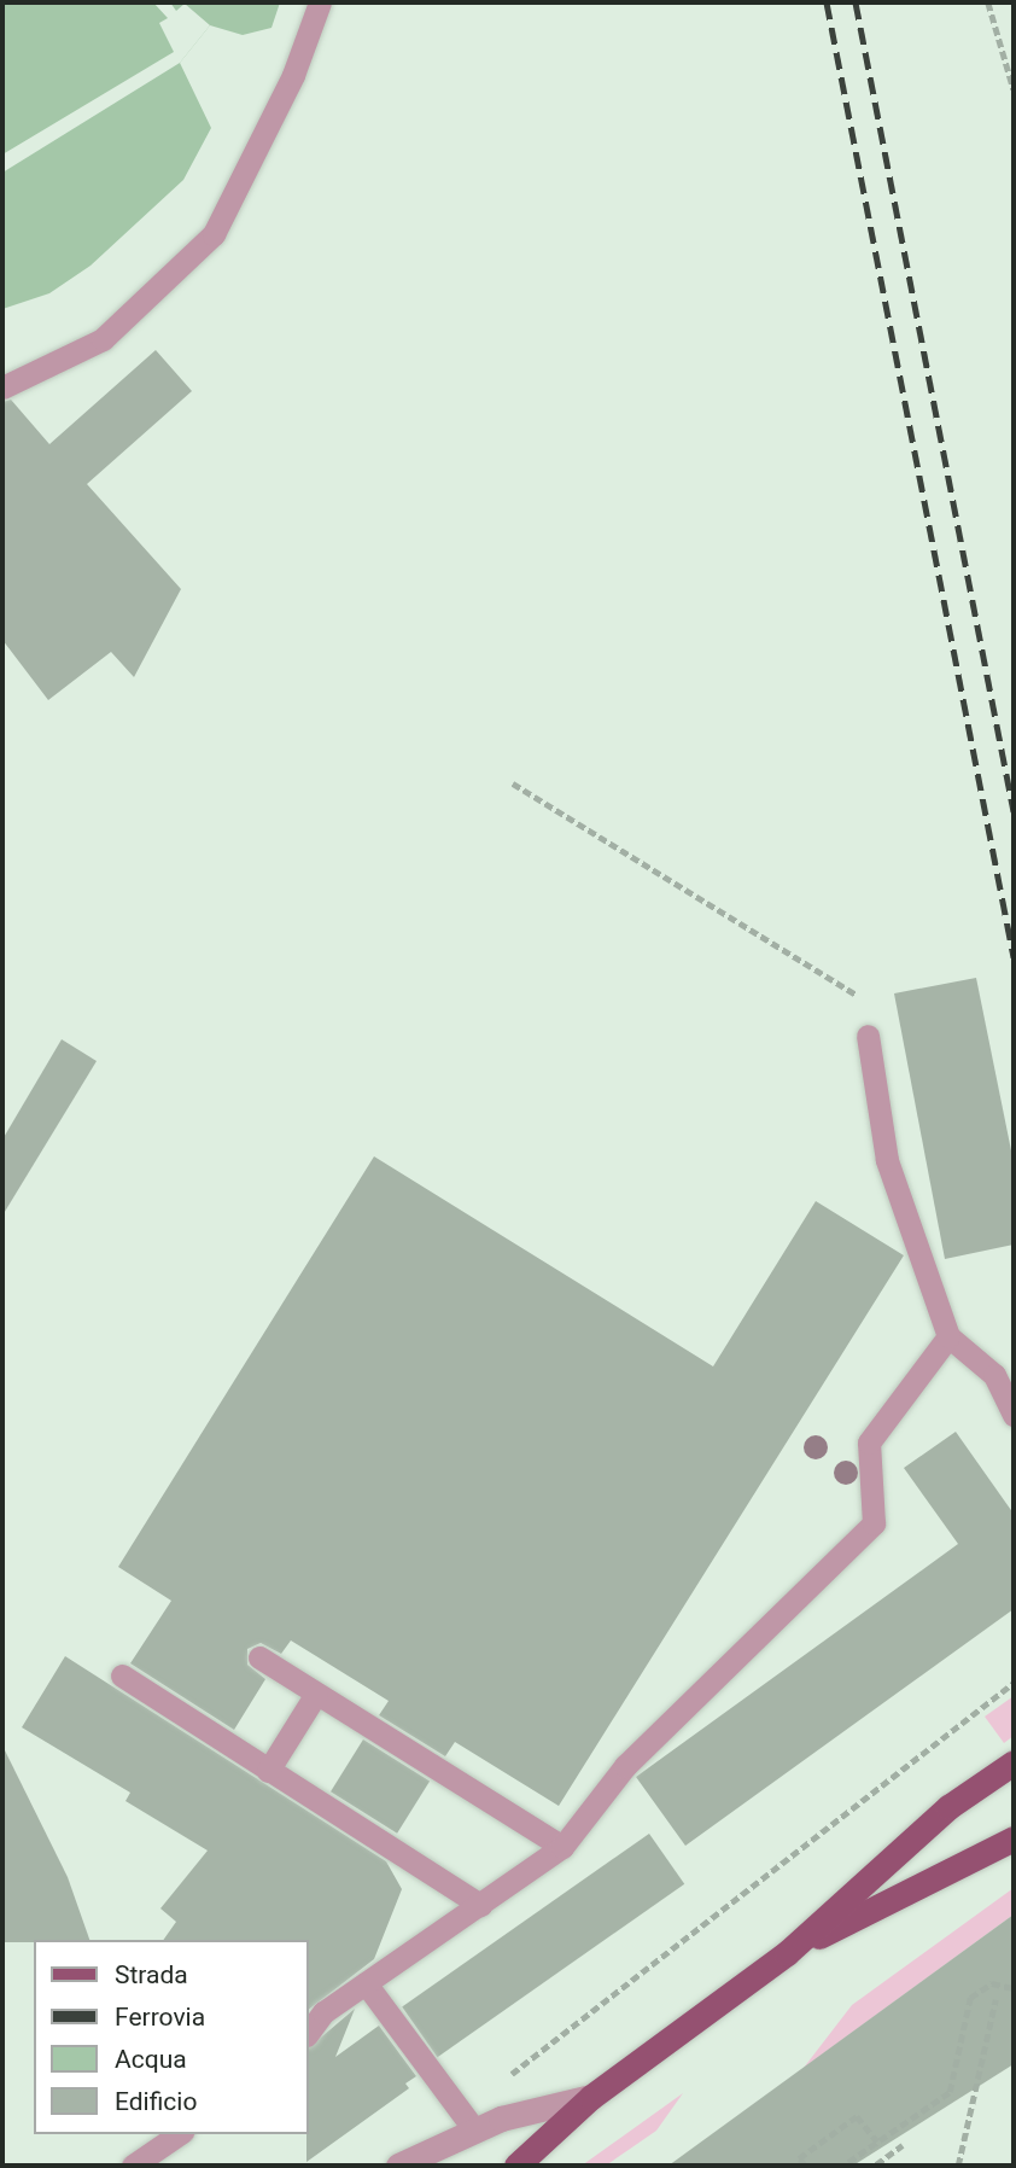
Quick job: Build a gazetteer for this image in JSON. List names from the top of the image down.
{
  "legend": [
    "Strada",
    "Ferrovia",
    "Acqua",
    "Edificio"
  ]
}
